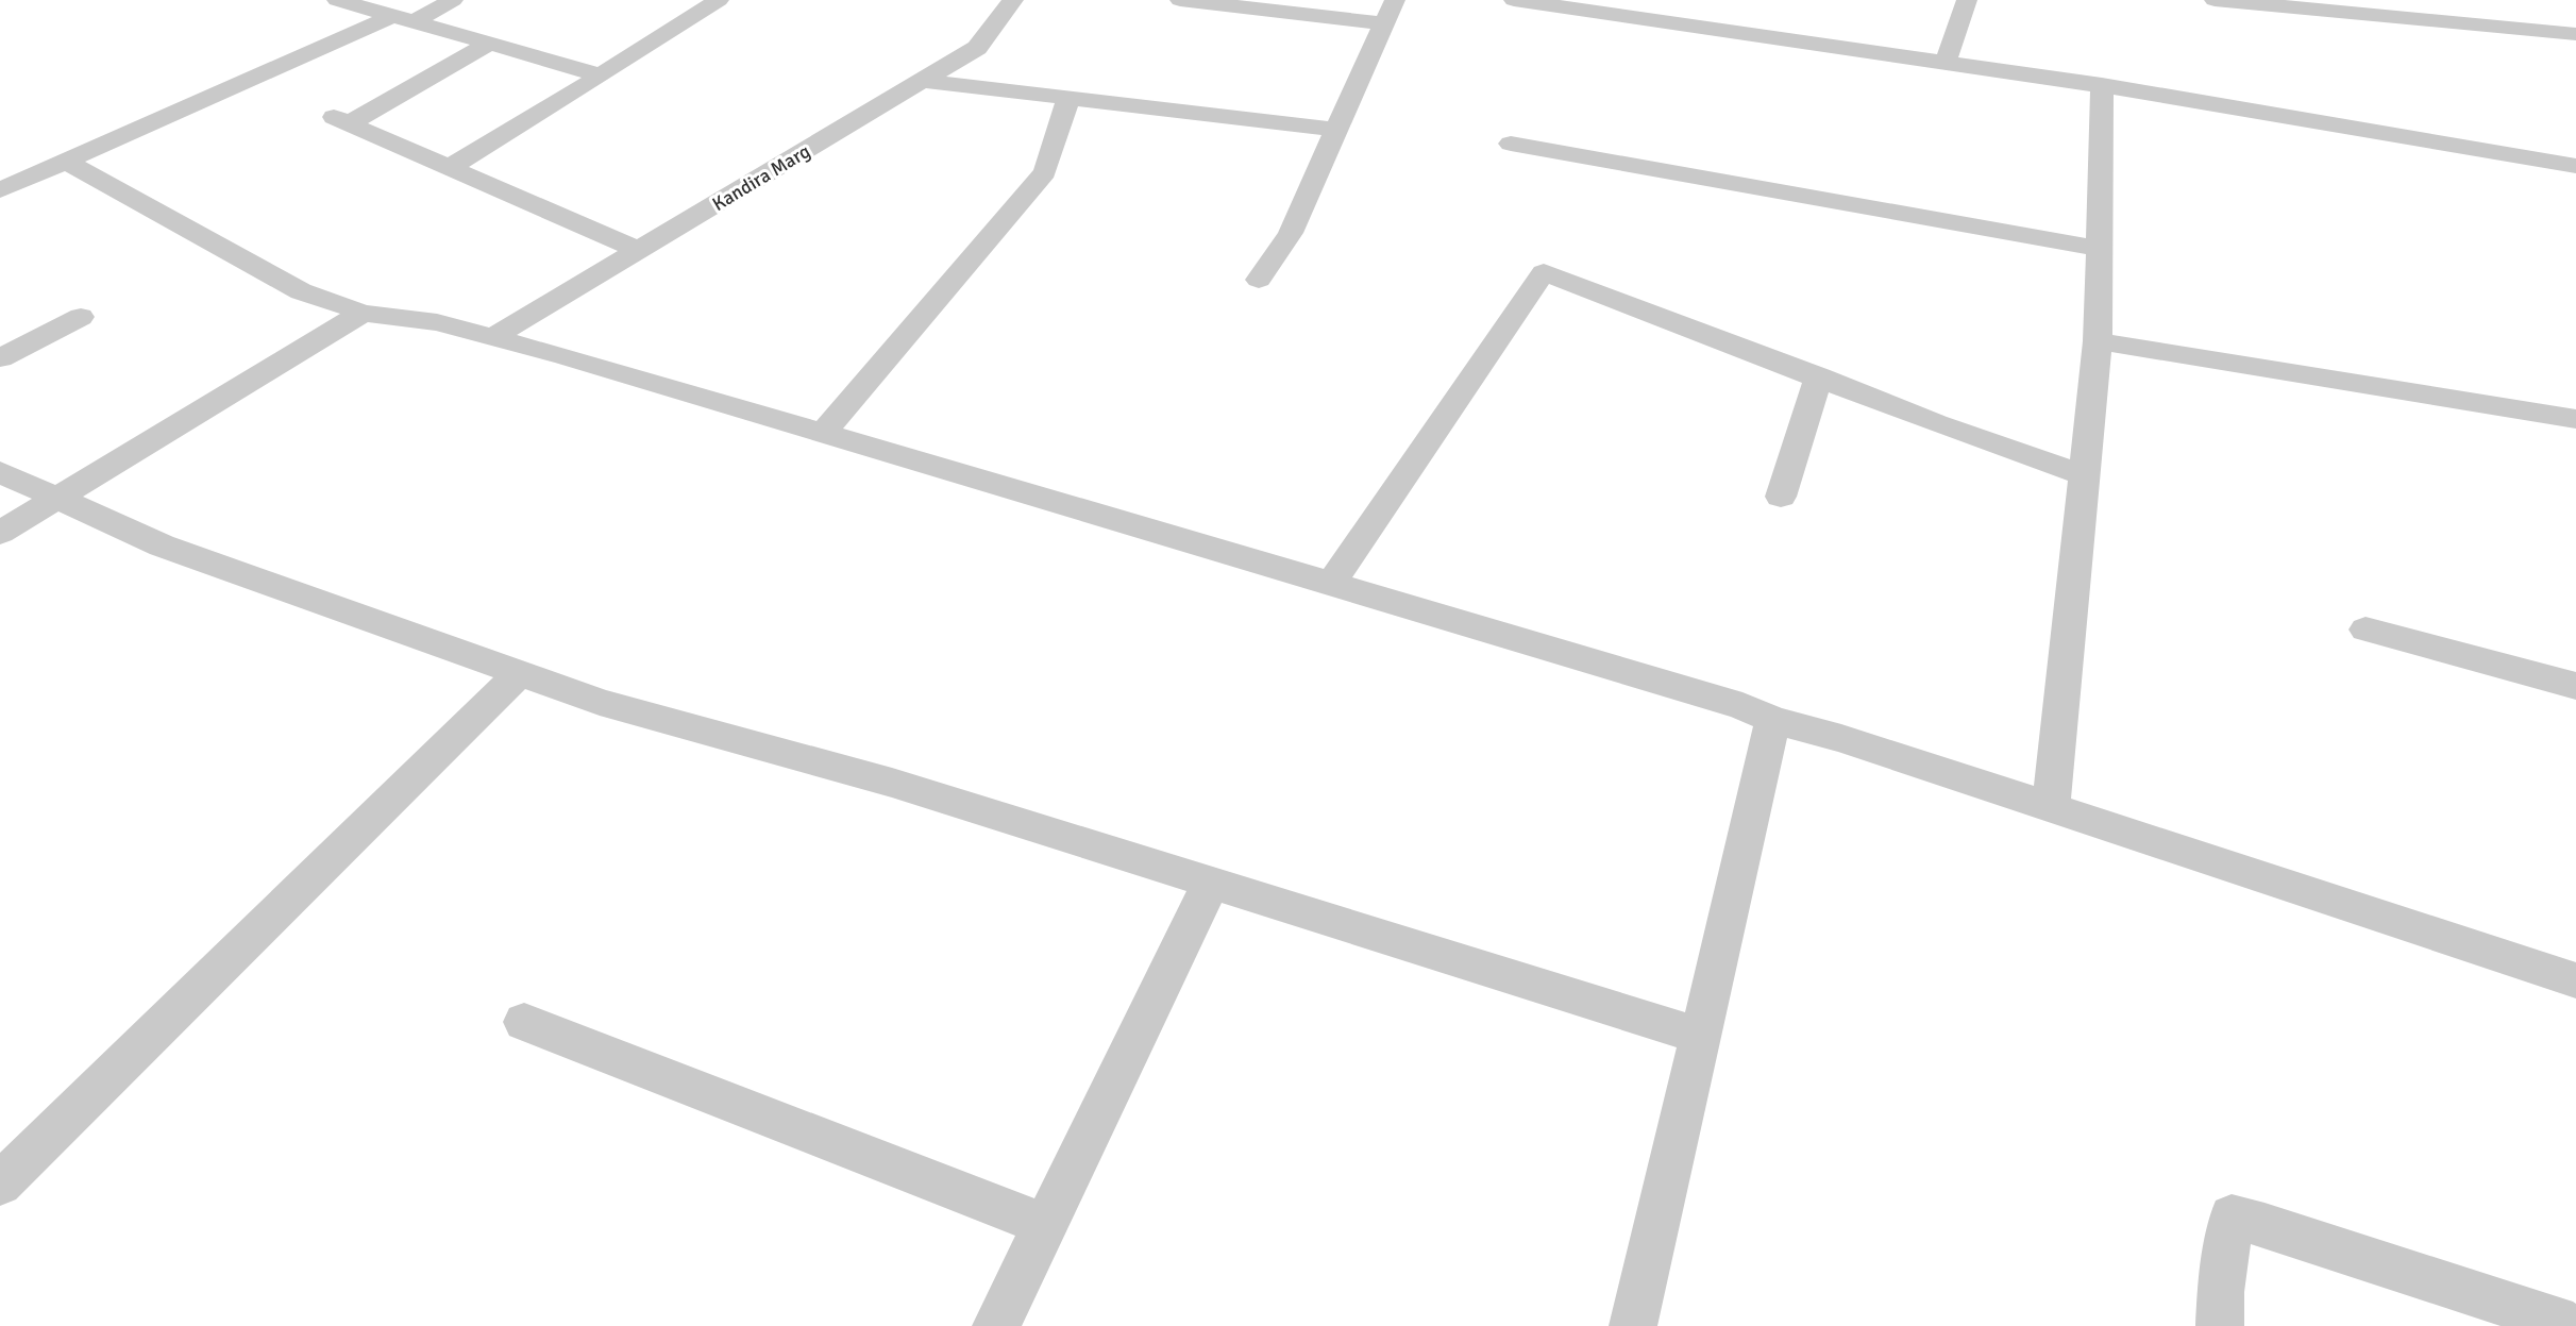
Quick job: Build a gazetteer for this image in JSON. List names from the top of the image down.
{
  "streets": {
    "street": ["Kandira Marg"]
  }
}
